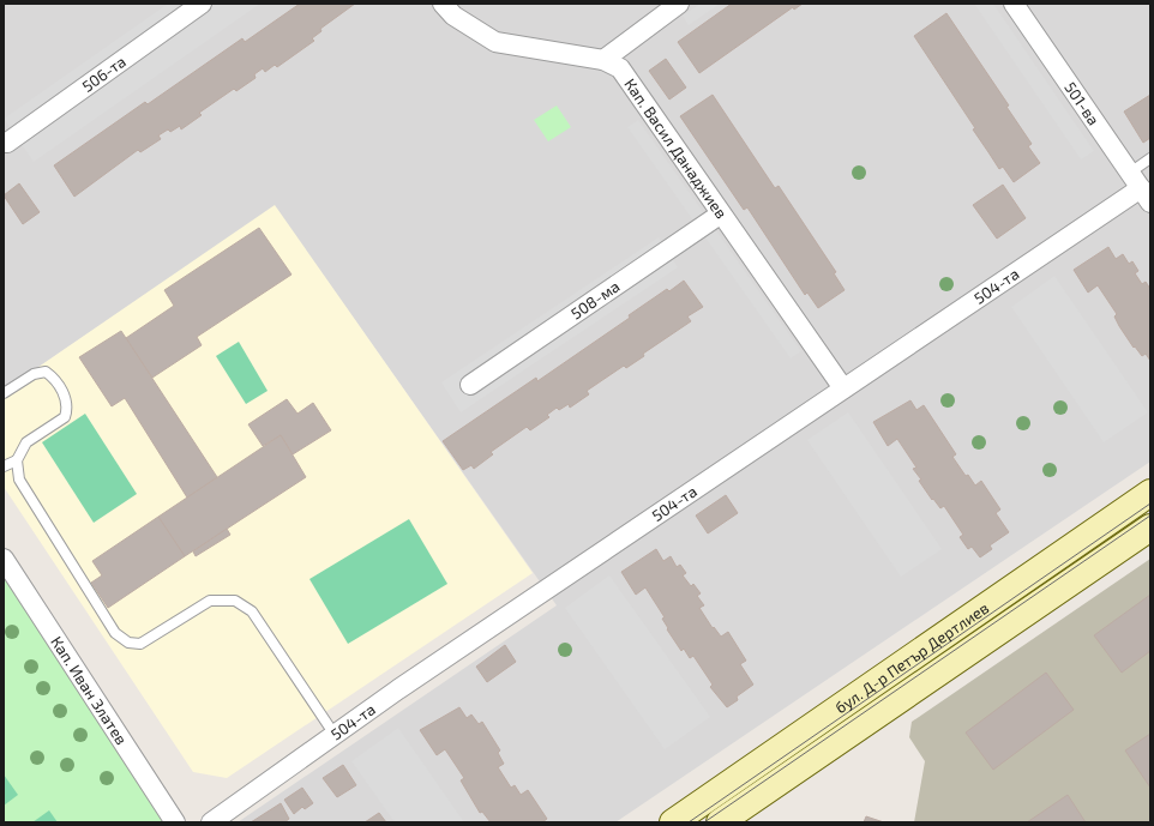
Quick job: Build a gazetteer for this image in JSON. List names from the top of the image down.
{
  "streets": {
    "main road": ["бул. Д-р Петър Дертлиев"],
    "street": [
      "506-та",
      "501-ва",
      "Кап. Васил Данаджиев",
      "504-та",
      "508-ма",
      "Кап. Иван Златев"
    ]
  },
  "crossings": [
    ["501-ва", "504-та"],
    ["Кап. Васил Данаджиев", "504-та"],
    ["Кап. Васил Данаджиев", "508-ма"]
  ]
}
